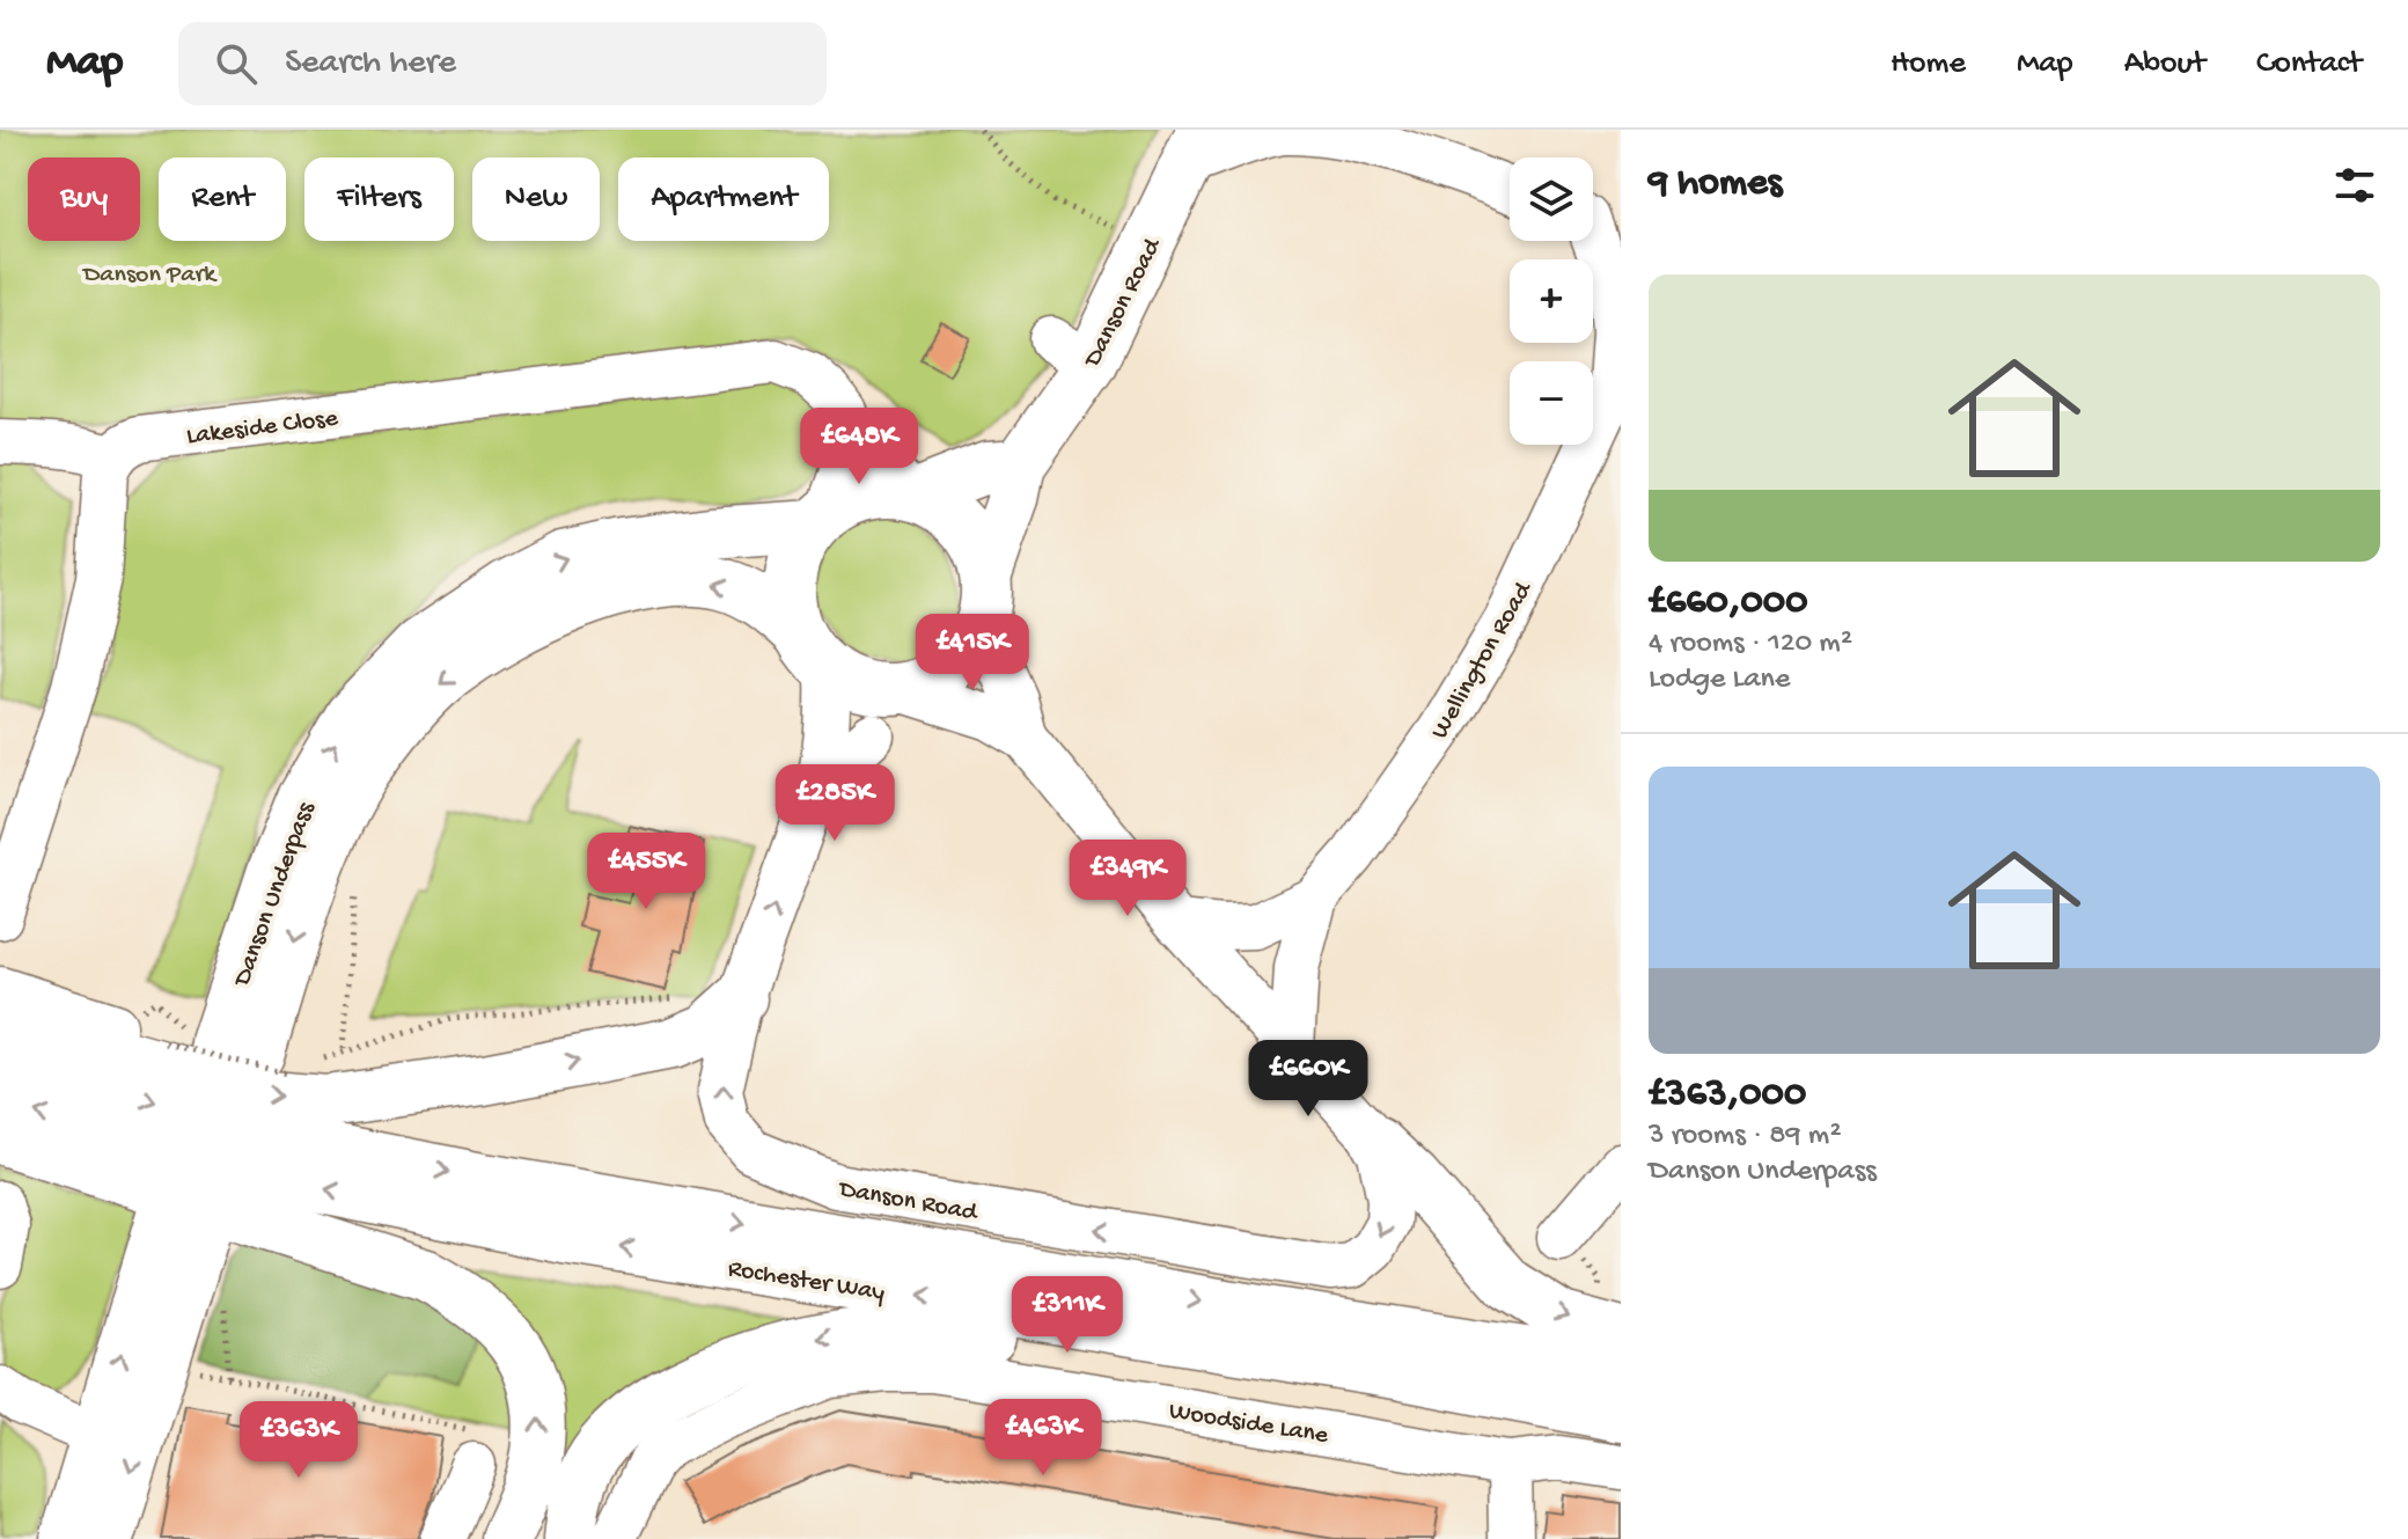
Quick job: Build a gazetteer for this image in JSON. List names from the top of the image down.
{
  "streets": {
    "main road": ["Danson Road", "Danson Underpass", "Rochester Way"],
    "street": ["Lakeside Close", "Wellington Road", "Woodside Lane"]
  },
  "crossings": [
    ["Danson Road", "Lakeside Close"],
    ["Danson Road", "Danson Underpass"],
    ["Lakeside Close", "Danson Underpass"]
  ],
  "parks": ["Danson Park"],
  "page": {
    "header": "Map",
    "search": "Search here",
    "nav": [
      "Home",
      "Map",
      "About",
      "Contact"
    ],
    "heading": "9 homes",
    "map_buttons": ["+", "−"],
    "chip": [
      "Buy",
      "Rent",
      "Filters",
      "New",
      "Apartment"
    ],
    "list": [
      {
        "name": "£660,000",
        "note": "4 rooms · 120 m² · Lodge Lane"
      },
      {
        "name": "£363,000",
        "note": "3 rooms · 89 m² · Danson Underpass"
      }
    ],
    "price": [
      "£648K",
      "£415K",
      "£285K",
      "£455K",
      "£349K",
      "£660K",
      "£311K",
      "£463K",
      "£363K"
    ]
  }
}
